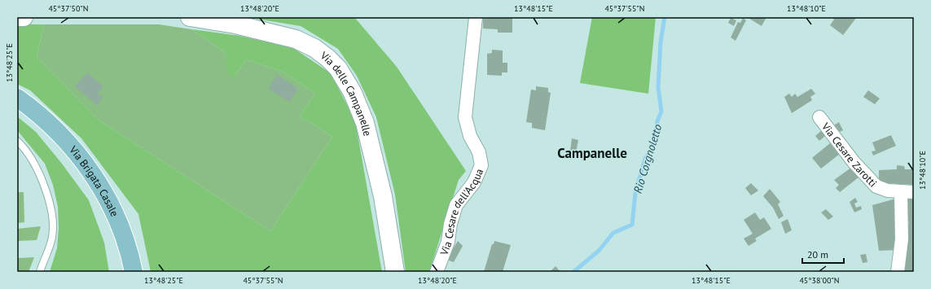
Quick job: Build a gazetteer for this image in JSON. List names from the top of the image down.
{
  "streets": {
    "main road": ["Via Brigata Casale"],
    "street": ["Via delle Campanelle", "Via Cesare Zarotti", "Via Cesare dell'Acqua"]
  },
  "districts": ["Campanelle"],
  "water": ["Rio Corgnoletto"],
  "scale_bar": "20 m",
  "coordinates": [
    "45°37'50\"N",
    "13°48'20\"E",
    "13°48'15\"E",
    "45°37'55\"N",
    "13°48'10\"E",
    "13°48'25\"E",
    "45°38'00\"N"
  ]
}
